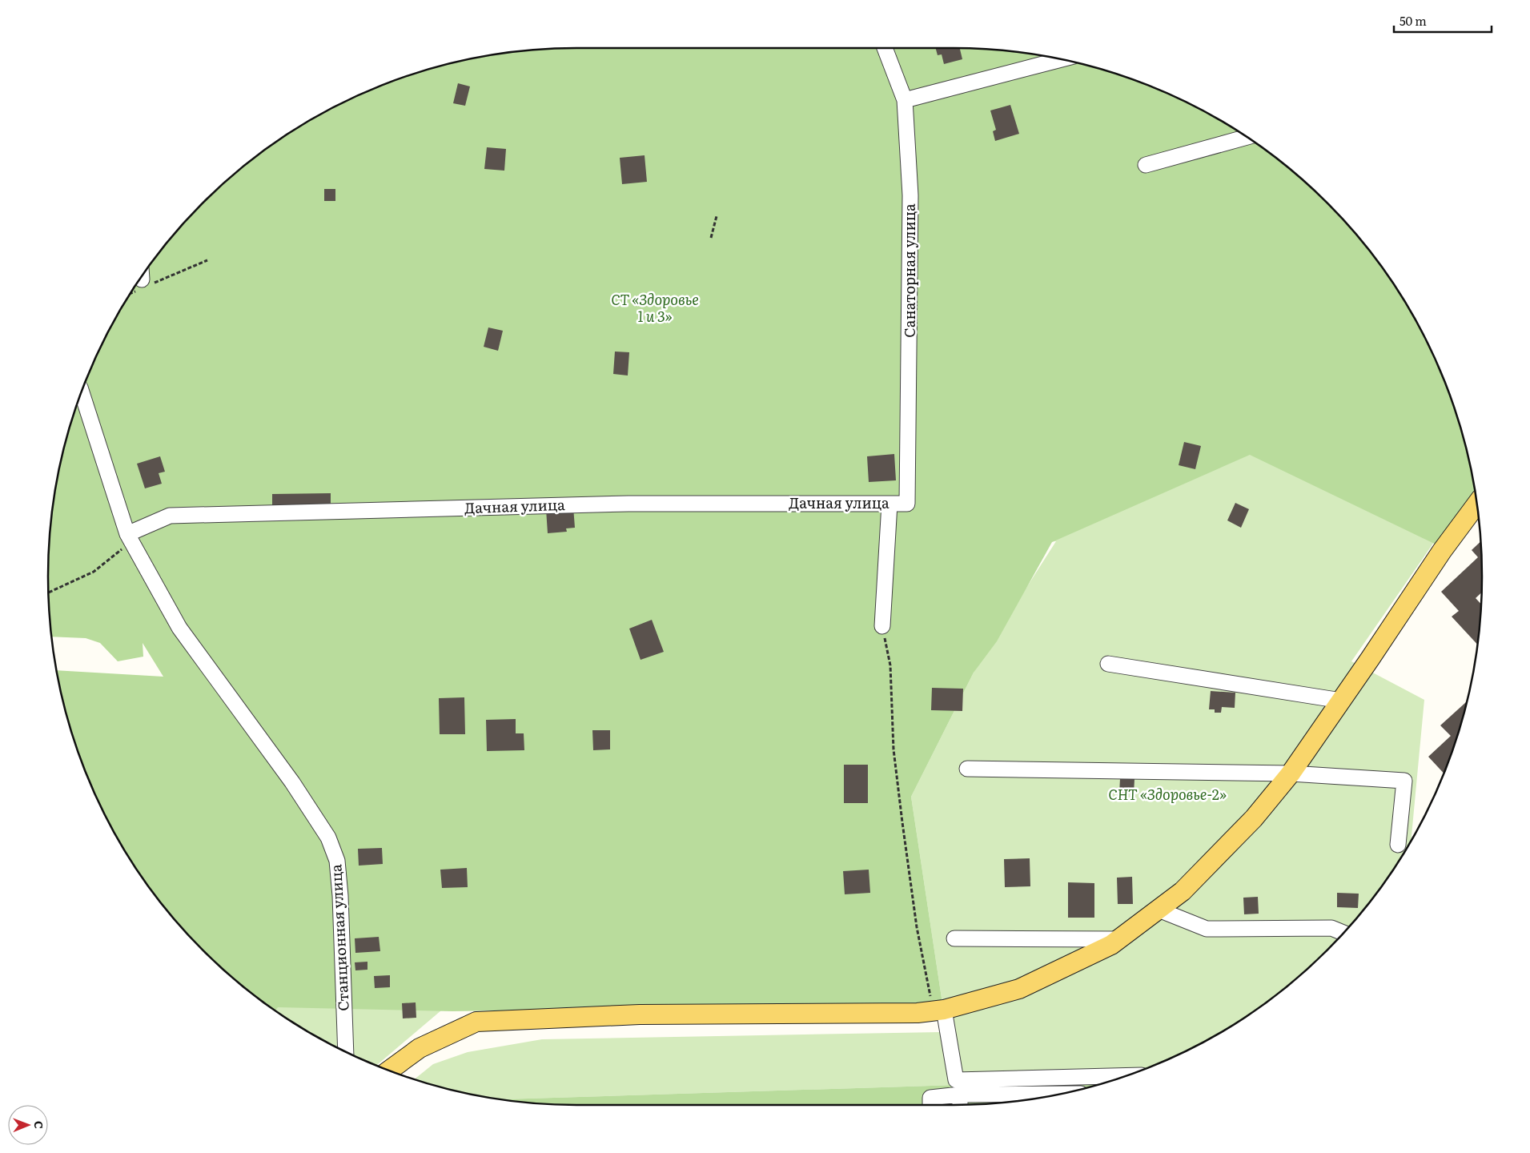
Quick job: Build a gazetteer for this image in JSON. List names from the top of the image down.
{
  "streets": {
    "street": ["Санаторная улица", "Дачная улица", "Станционная улица"]
  },
  "crossings": [
    ["Санаторная улица", "Дачная улица"],
    ["Дачная улица", "Станционная улица"]
  ],
  "parks": ["СТ «Здоровье 1 и 3»", "СНТ «Здоровье-2»"],
  "scale_bar": "50 m",
  "north": "right"
}
